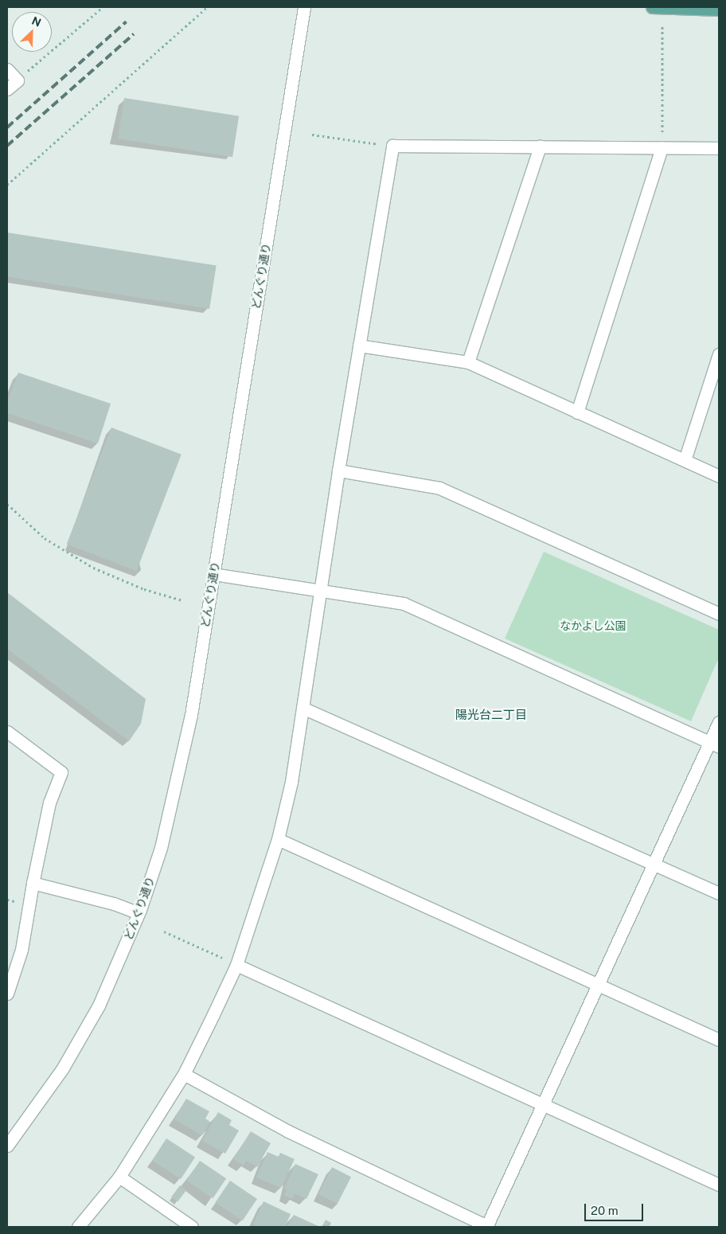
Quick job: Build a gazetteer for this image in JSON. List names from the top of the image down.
{
  "streets": {
    "street": ["どんぐり通り"]
  },
  "districts": ["陽光台二丁目"],
  "parks": ["なかよし公園"],
  "scale_bar": "20 m",
  "north": "top right"
}
